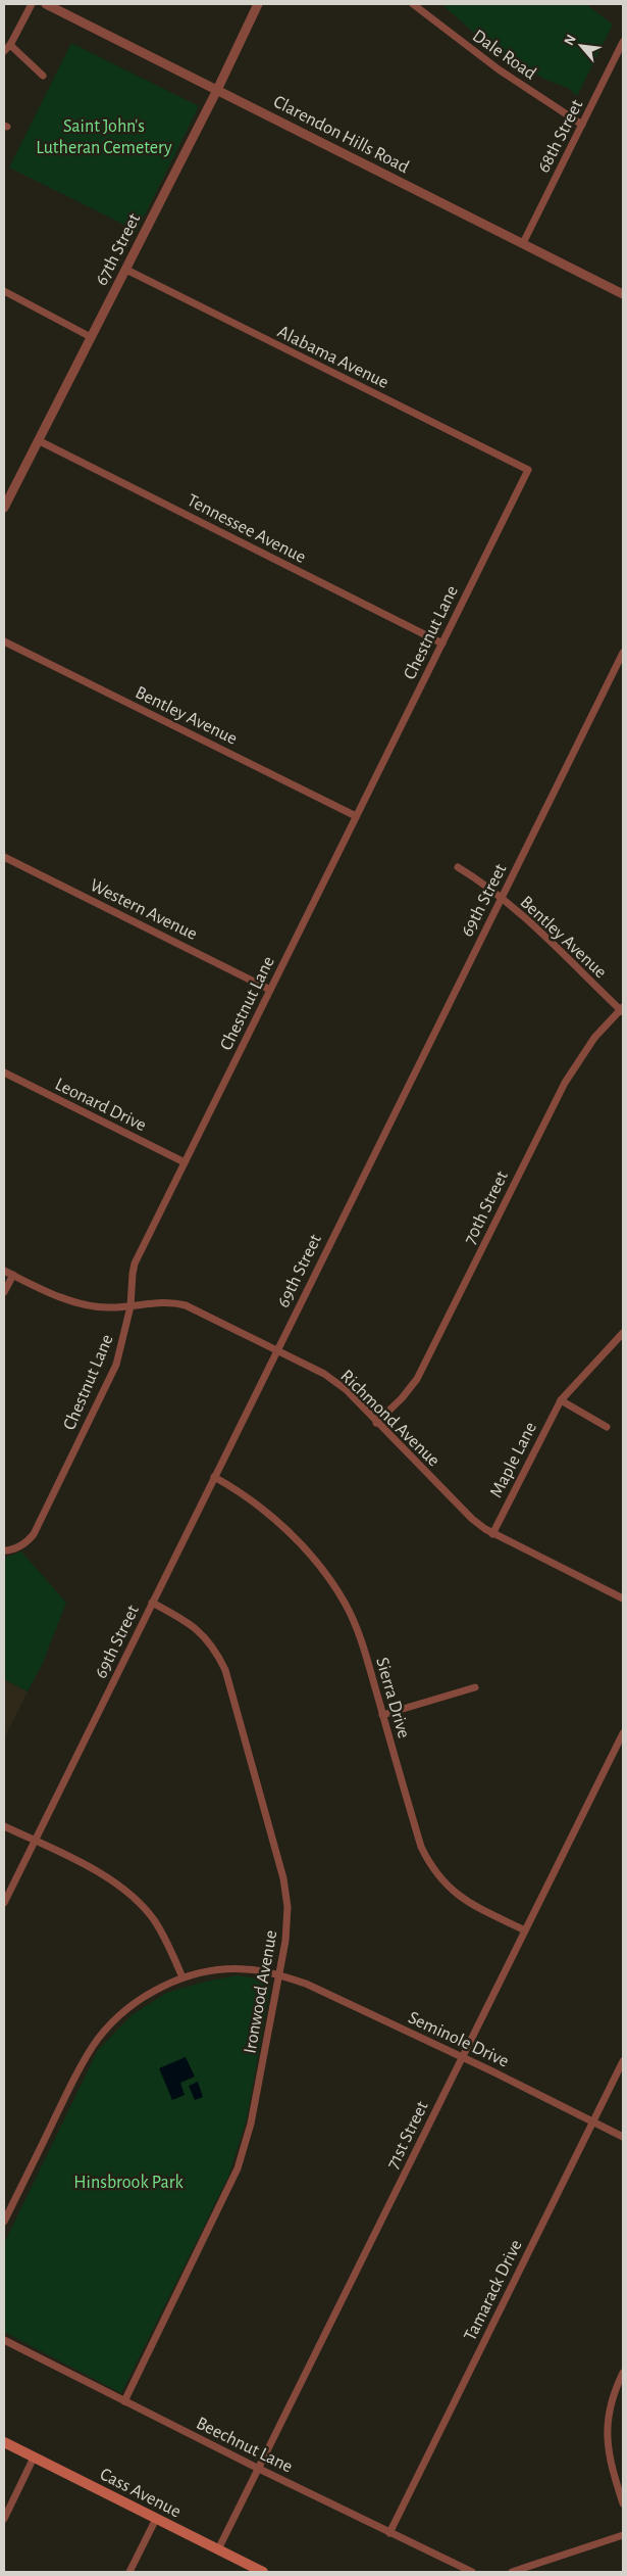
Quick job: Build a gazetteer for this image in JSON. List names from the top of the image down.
{
  "streets": {
    "main road": ["Cass Avenue"],
    "street": [
      "Dale Road",
      "Clarendon Hills Road",
      "68th Street",
      "67th Street",
      "Alabama Avenue",
      "Tennessee Avenue",
      "Chestnut Lane",
      "Bentley Avenue",
      "69th Street",
      "Western Avenue",
      "Leonard Drive",
      "70th Street",
      "Richmond Avenue",
      "Maple Lane",
      "Sierra Drive",
      "Ironwood Avenue",
      "Seminole Drive",
      "71st Street",
      "Tamarack Drive",
      "Beechnut Lane"
    ]
  },
  "crossings": [
    ["Dale Road", "68th Street"],
    ["Clarendon Hills Road", "68th Street"],
    ["Clarendon Hills Road", "67th Street"],
    ["67th Street", "Alabama Avenue"],
    ["67th Street", "Tennessee Avenue"],
    ["Alabama Avenue", "Chestnut Lane"],
    ["Tennessee Avenue", "Chestnut Lane"],
    ["Chestnut Lane", "Bentley Avenue"],
    ["Chestnut Lane", "Western Avenue"],
    ["Chestnut Lane", "Leonard Drive"],
    ["Chestnut Lane", "Richmond Avenue"],
    ["Bentley Avenue", "69th Street"],
    ["Bentley Avenue", "70th Street"],
    ["69th Street", "Richmond Avenue"],
    ["69th Street", "Sierra Drive"],
    ["69th Street", "Ironwood Avenue"],
    ["70th Street", "Richmond Avenue"],
    ["Richmond Avenue", "Maple Lane"],
    ["Sierra Drive", "71st Street"],
    ["Ironwood Avenue", "Seminole Drive"],
    ["Ironwood Avenue", "Beechnut Lane"],
    ["Seminole Drive", "71st Street"],
    ["Seminole Drive", "Tamarack Drive"],
    ["71st Street", "Beechnut Lane"],
    ["71st Street", "Cass Avenue"],
    ["Tamarack Drive", "Beechnut Lane"]
  ],
  "parks": ["Saint John's Lutheran Cemetery", "Hinsbrook Park"],
  "north": "top left"
}
